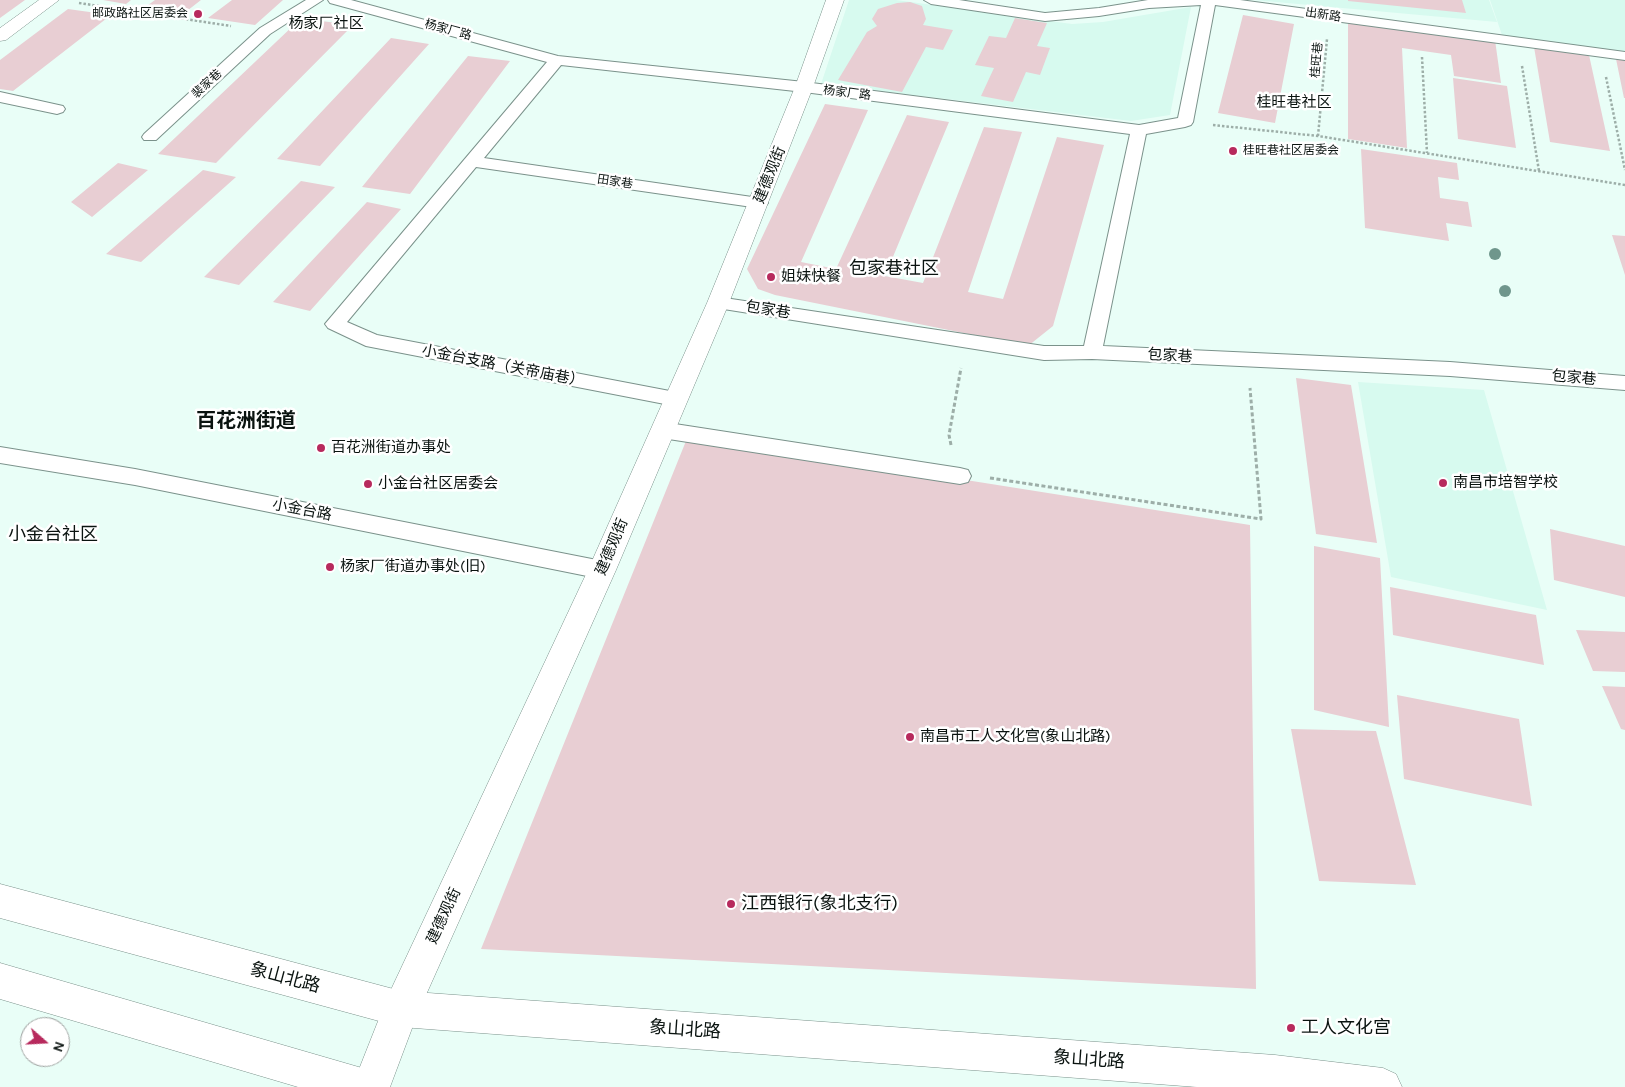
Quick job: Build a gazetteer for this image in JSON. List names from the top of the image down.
{
  "streets": {
    "street": ["建德观街", "象山北路"],
    "lane": [
      "出新路",
      "杨家厂路",
      "裴家巷",
      "田家巷",
      "包家巷",
      "小金台支路（关帝庙巷）",
      "小金台路"
    ],
    "path": ["桂旺巷"]
  },
  "crossings": [
    ["出新路", "桂旺巷"],
    ["杨家厂路", "建德观街"],
    ["建德观街", "田家巷"],
    ["建德观街", "包家巷"],
    ["建德观街", "小金台支路（关帝庙巷）"],
    ["建德观街", "小金台路"],
    ["建德观街", "象山北路"],
    ["田家巷", "小金台支路（关帝庙巷）"]
  ],
  "districts": [
    "杨家厂社区",
    "桂旺巷社区",
    "包家巷社区",
    "百花洲街道",
    "小金台社区"
  ],
  "places": [
    "邮政路社区居委会",
    "桂旺巷社区居委会",
    "姐妹快餐",
    "百花洲街道办事处",
    "南昌市培智学校",
    "小金台社区居委会",
    "杨家厂街道办事处(旧)",
    "南昌市工人文化宫(象山北路)",
    "江西银行(象北支行)",
    "工人文化宫"
  ],
  "north": "right"
}
